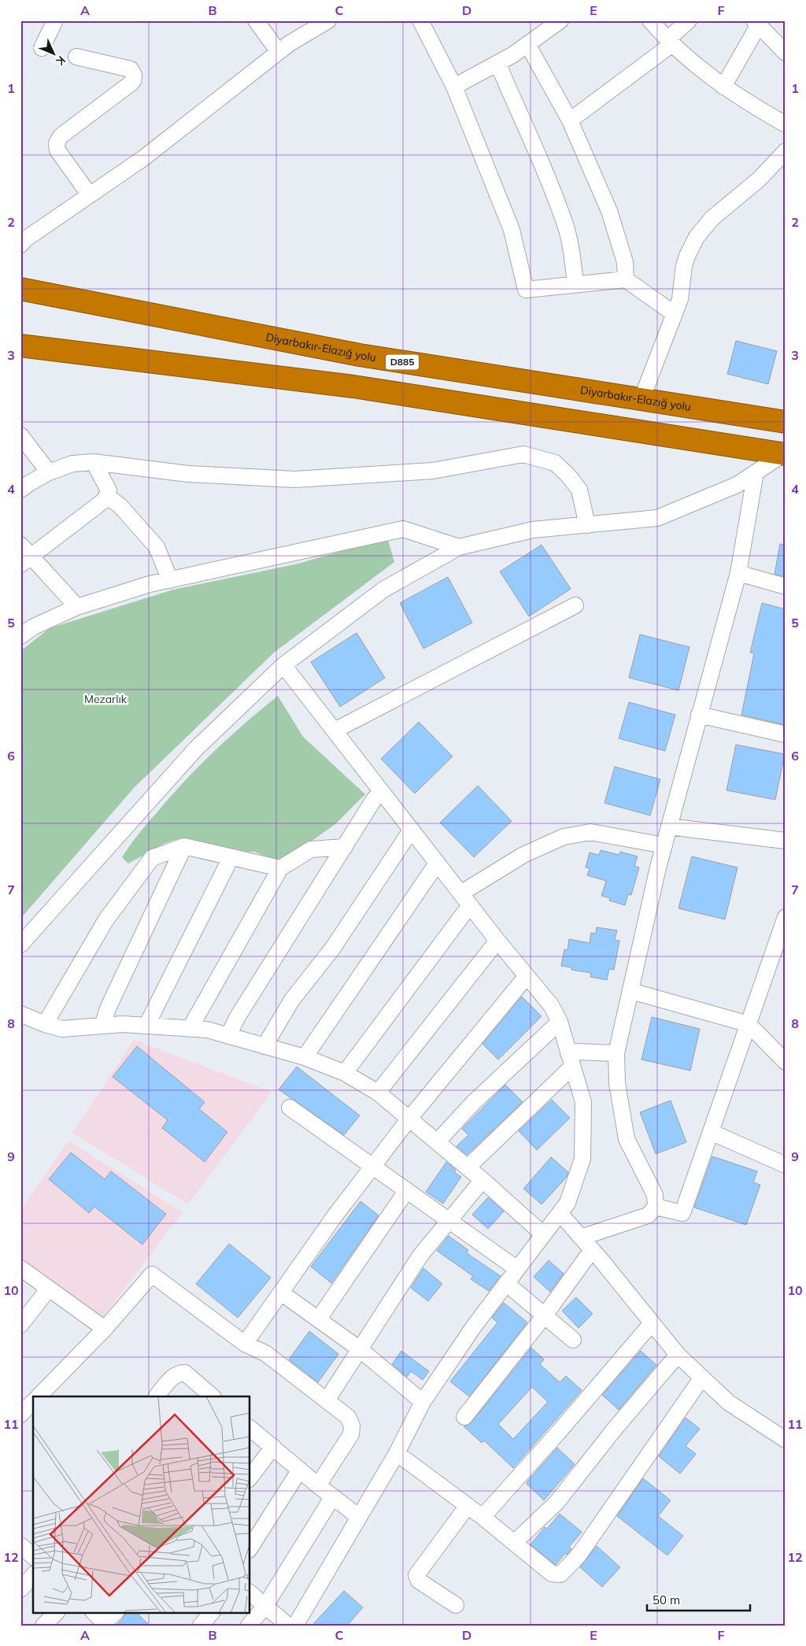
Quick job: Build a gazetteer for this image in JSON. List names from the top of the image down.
{
  "streets": {
    "highway": ["Diyarbakır-Elazığ yolu", "D885"]
  },
  "parks": ["Mezarlık"],
  "scale_bar": "50 m",
  "north": "bottom right",
  "grid": {
    "columns": [
      "A",
      "B",
      "C",
      "D",
      "E",
      "F"
    ],
    "rows": [
      "1",
      "2",
      "3",
      "4",
      "5",
      "6",
      "7",
      "8",
      "9",
      "10",
      "11",
      "12"
    ]
  }
}
